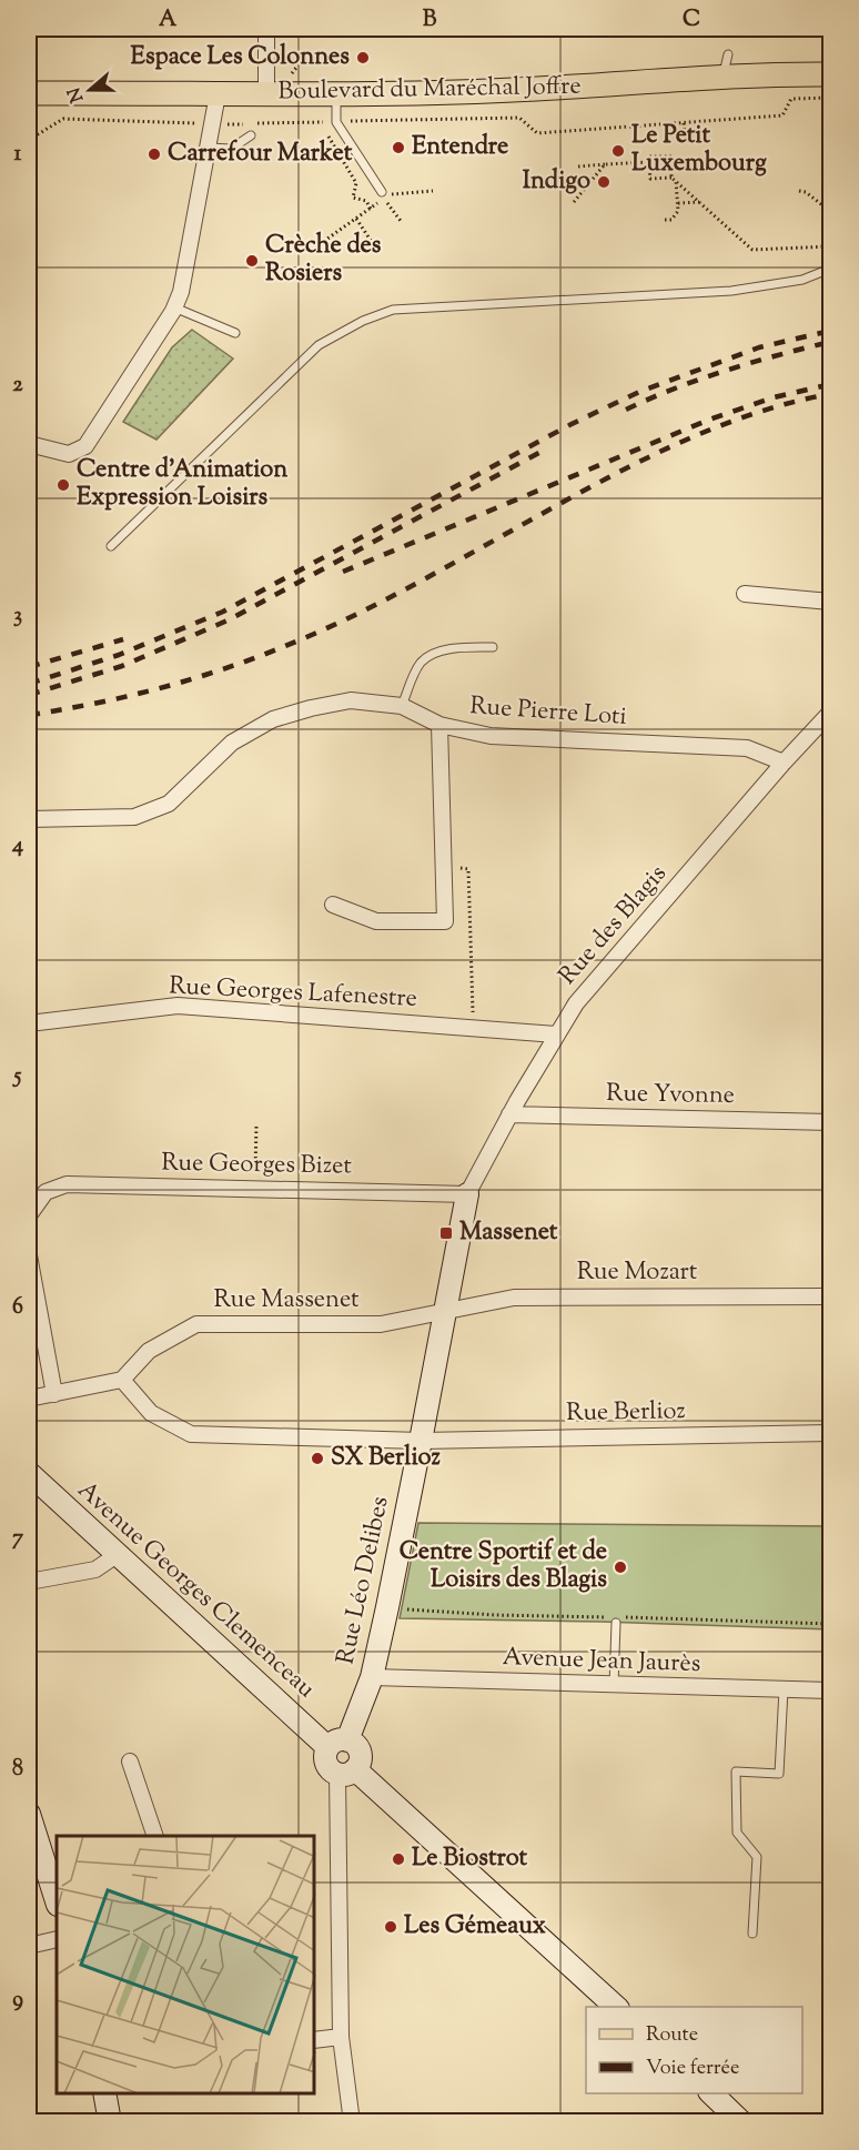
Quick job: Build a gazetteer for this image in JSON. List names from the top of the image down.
{
  "streets": {
    "main road": ["Boulevard du Maréchal Joffre"],
    "street": [
      "Rue Pierre Loti",
      "Rue des Blagis",
      "Rue Georges Lafenestre",
      "Rue Yvonne",
      "Rue Georges Bizet",
      "Rue Mozart",
      "Rue Massenet",
      "Rue Berlioz",
      "Rue Léo Delibes",
      "Avenue Georges Clemenceau",
      "Avenue Jean Jaurès"
    ]
  },
  "crossings": [
    ["Rue Pierre Loti", "Rue des Blagis"],
    ["Rue des Blagis", "Rue Georges Lafenestre"],
    ["Rue des Blagis", "Rue Yvonne"],
    ["Rue des Blagis", "Rue Georges Bizet"],
    ["Rue des Blagis", "Rue Léo Delibes"],
    ["Rue Georges Bizet", "Rue Léo Delibes"],
    ["Rue Mozart", "Rue Massenet"],
    ["Rue Mozart", "Rue Léo Delibes"],
    ["Rue Massenet", "Rue Berlioz"],
    ["Rue Massenet", "Rue Léo Delibes"],
    ["Rue Berlioz", "Rue Léo Delibes"],
    ["Rue Léo Delibes", "Avenue Georges Clemenceau"],
    ["Rue Léo Delibes", "Avenue Jean Jaurès"]
  ],
  "places": {
    "other": [
      "Espace Les Colonnes",
      "Entendre",
      "Le Petit Luxembourg",
      "Carrefour Market",
      "Indigo",
      "Crèche des Rosiers",
      "Centre d'Animation Expression Loisirs",
      "SX Berlioz",
      "Centre Sportif et de Loisirs des Blagis",
      "Le Biostrot",
      "Les Gémeaux"
    ],
    "transit": ["Massenet"]
  },
  "legend": ["Route", "Voie ferrée"],
  "north": "left",
  "grid": {
    "columns": ["A", "B", "C"],
    "rows": [
      "1",
      "2",
      "3",
      "4",
      "5",
      "6",
      "7",
      "8",
      "9"
    ]
  }
}
